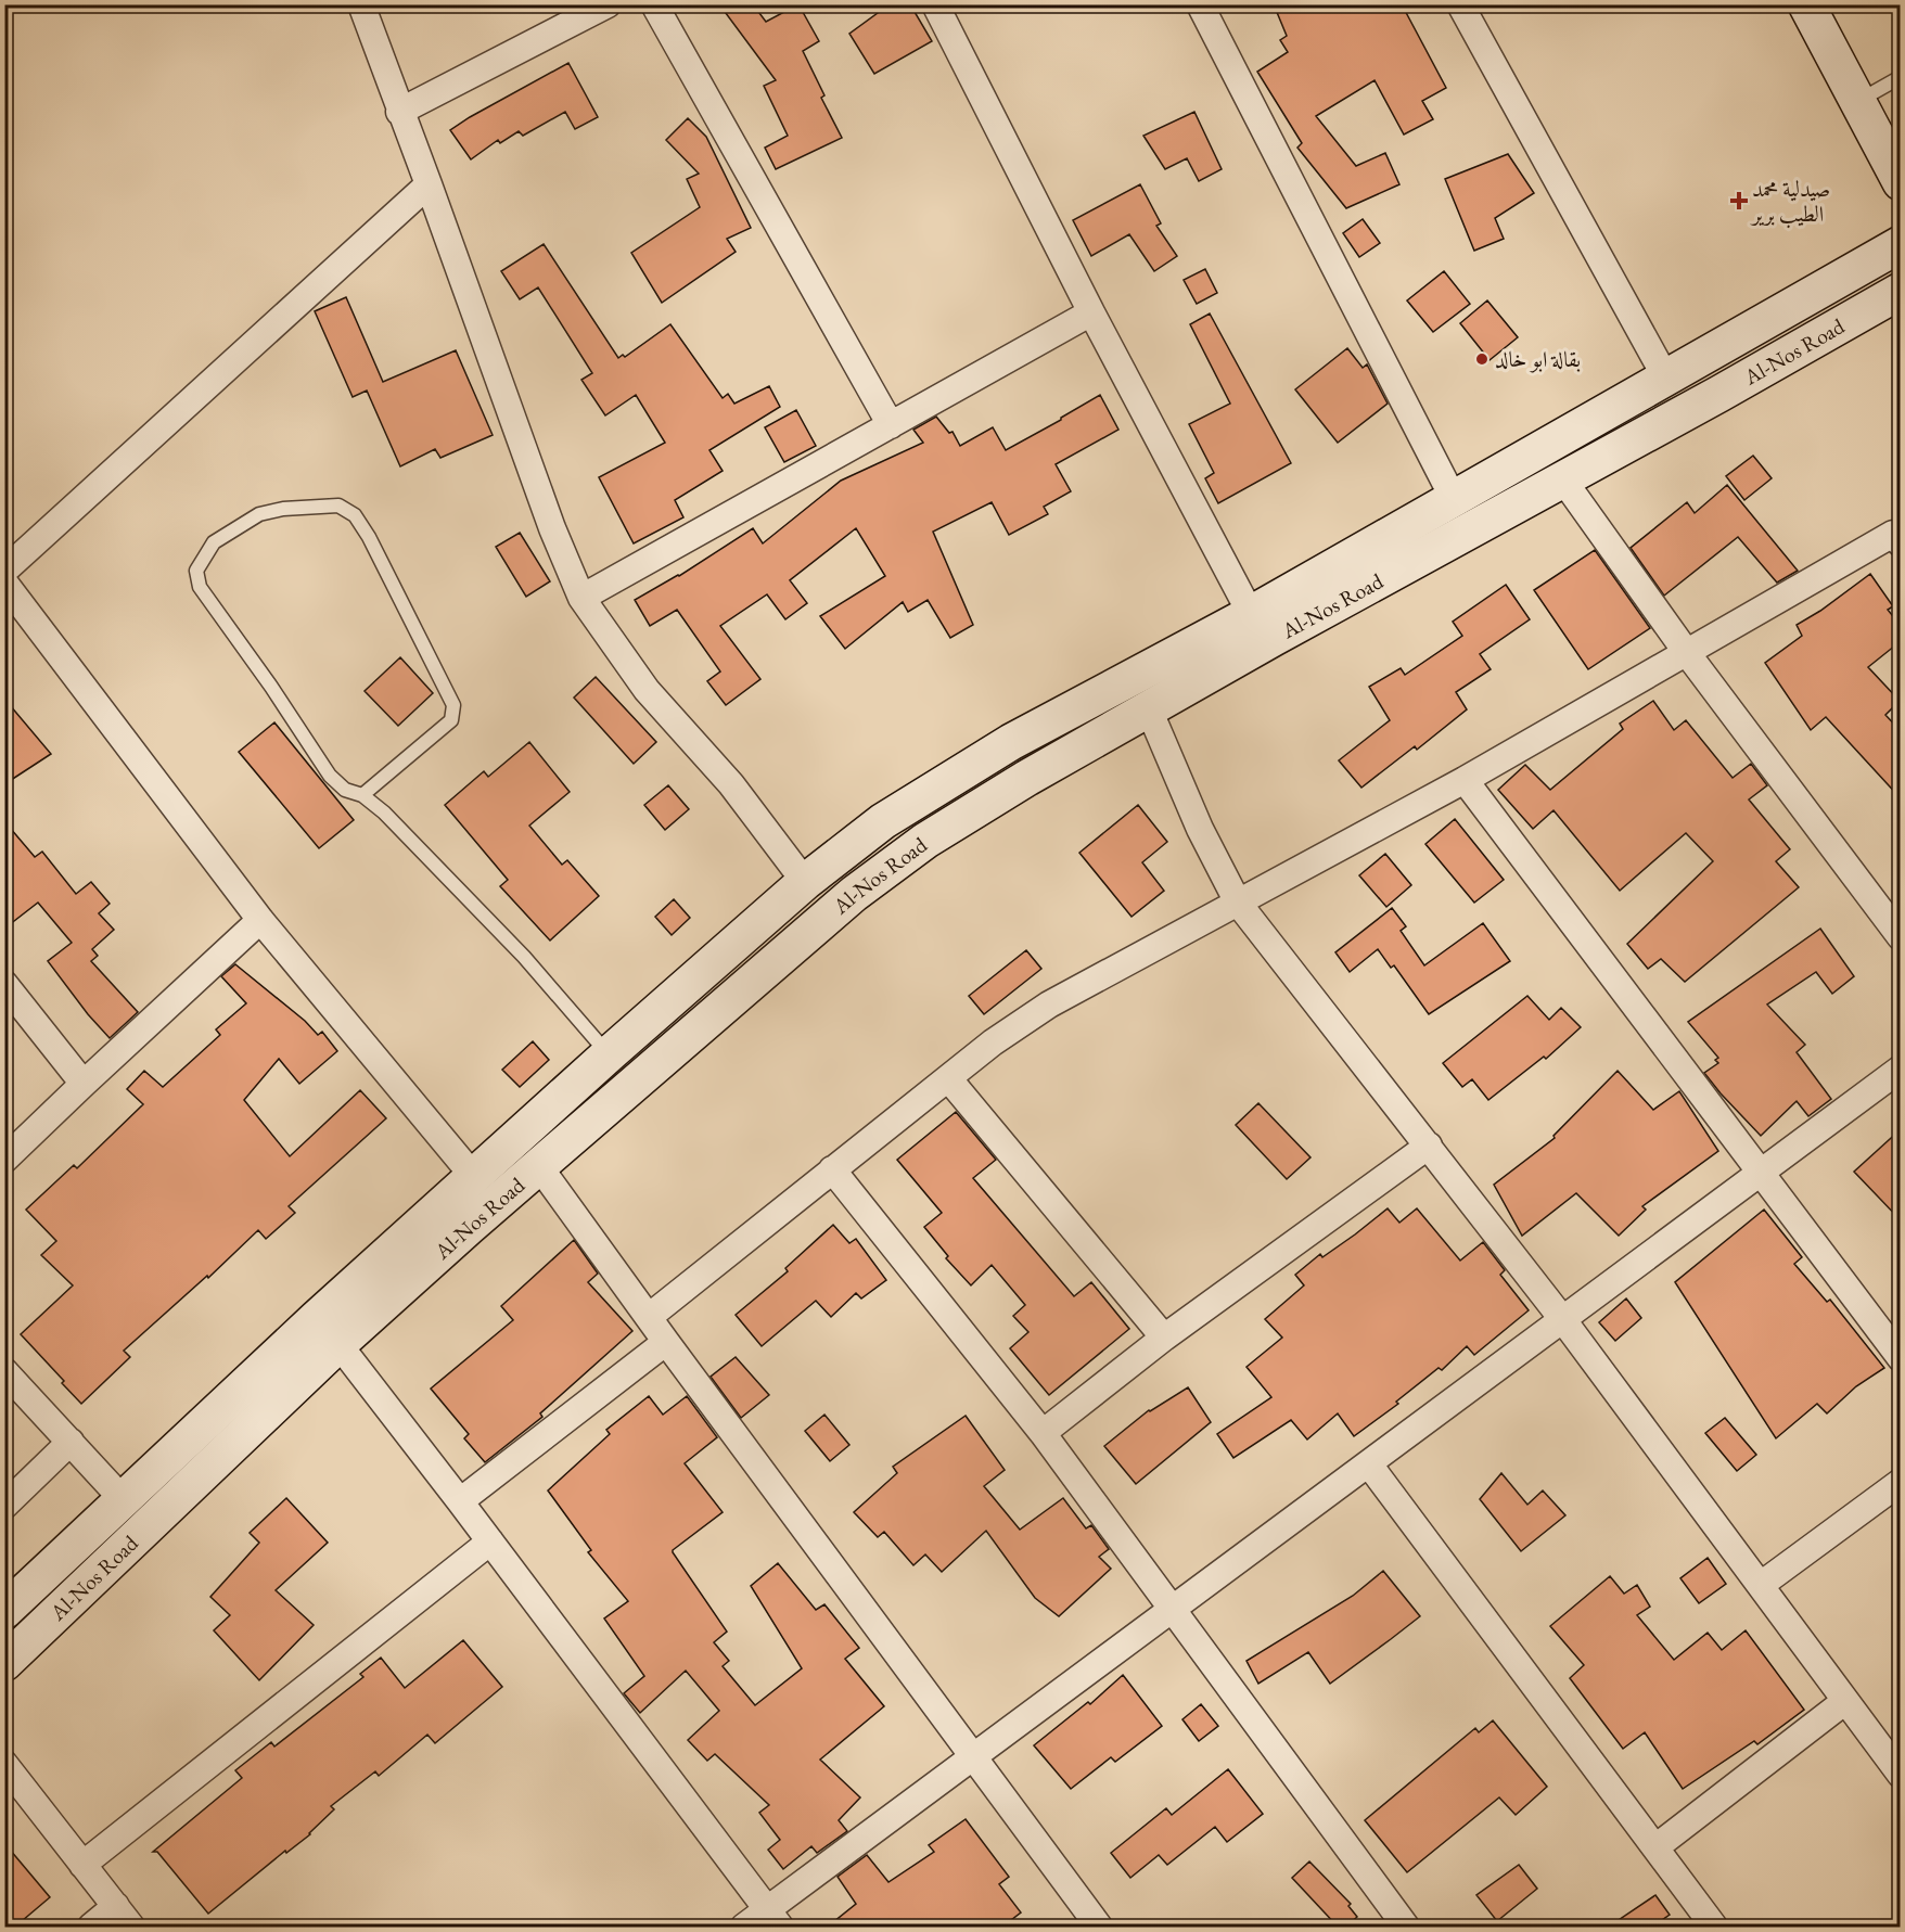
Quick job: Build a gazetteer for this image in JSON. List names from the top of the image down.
{
  "streets": {
    "main road": ["Al-Nos Road"]
  },
  "places": {
    "health": ["صيدلية محمد الطيب برير"],
    "other": ["بقالة ابو خالد"]
  }
}
